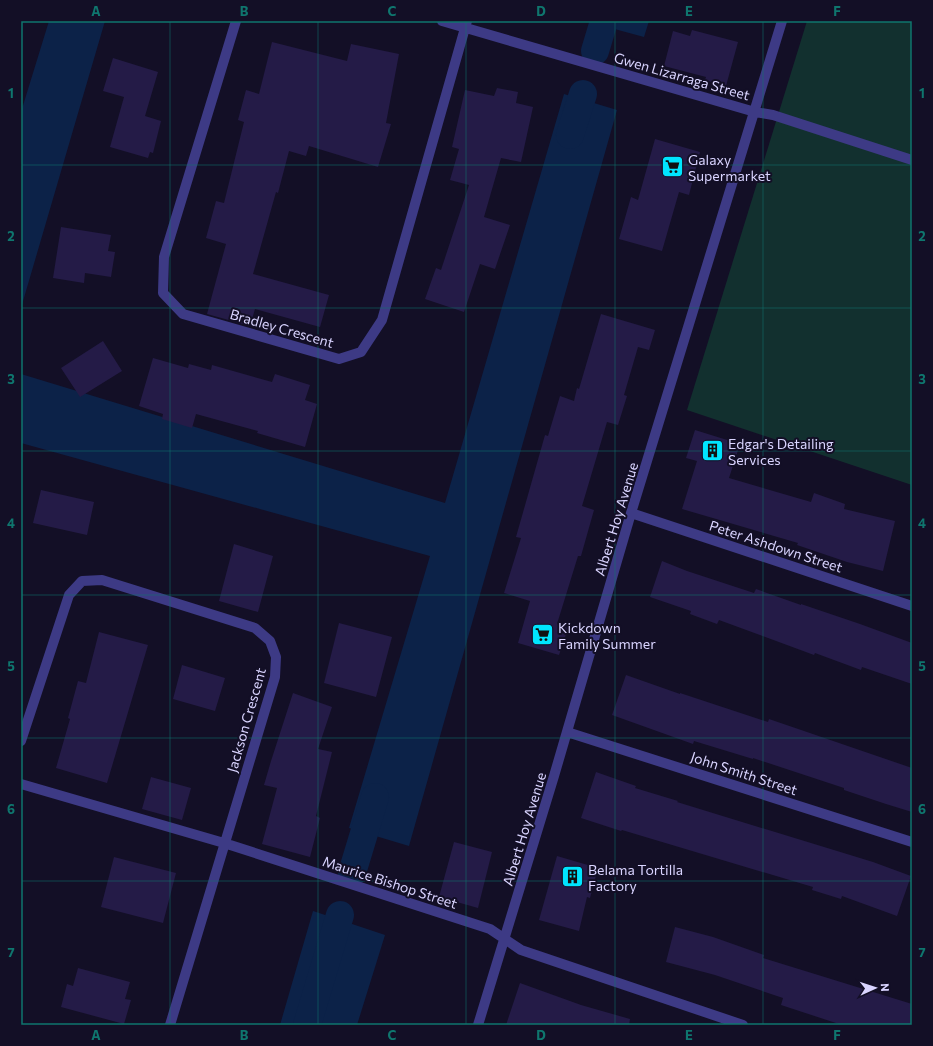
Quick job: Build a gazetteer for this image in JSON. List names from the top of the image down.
{
  "streets": {
    "street": [
      "Gwen Lizarraga Street",
      "Bradley Crescent",
      "Albert Hoy Avenue",
      "Peter Ashdown Street",
      "Jackson Crescent",
      "John Smith Street",
      "Maurice Bishop Street"
    ]
  },
  "crossings": [
    ["Gwen Lizarraga Street", "Bradley Crescent"],
    ["Gwen Lizarraga Street", "Albert Hoy Avenue"],
    ["Albert Hoy Avenue", "Peter Ashdown Street"],
    ["Albert Hoy Avenue", "John Smith Street"],
    ["Albert Hoy Avenue", "Maurice Bishop Street"],
    ["Jackson Crescent", "Maurice Bishop Street"]
  ],
  "places": {
    "supermarket": ["Galaxy Supermarket", "Kickdown Family Summer"],
    "building": ["Edgar's Detailing Services", "Belama Tortilla Factory"]
  },
  "north": "right",
  "grid": {
    "columns": [
      "A",
      "B",
      "C",
      "D",
      "E",
      "F"
    ],
    "rows": [
      "1",
      "2",
      "3",
      "4",
      "5",
      "6",
      "7"
    ]
  }
}
